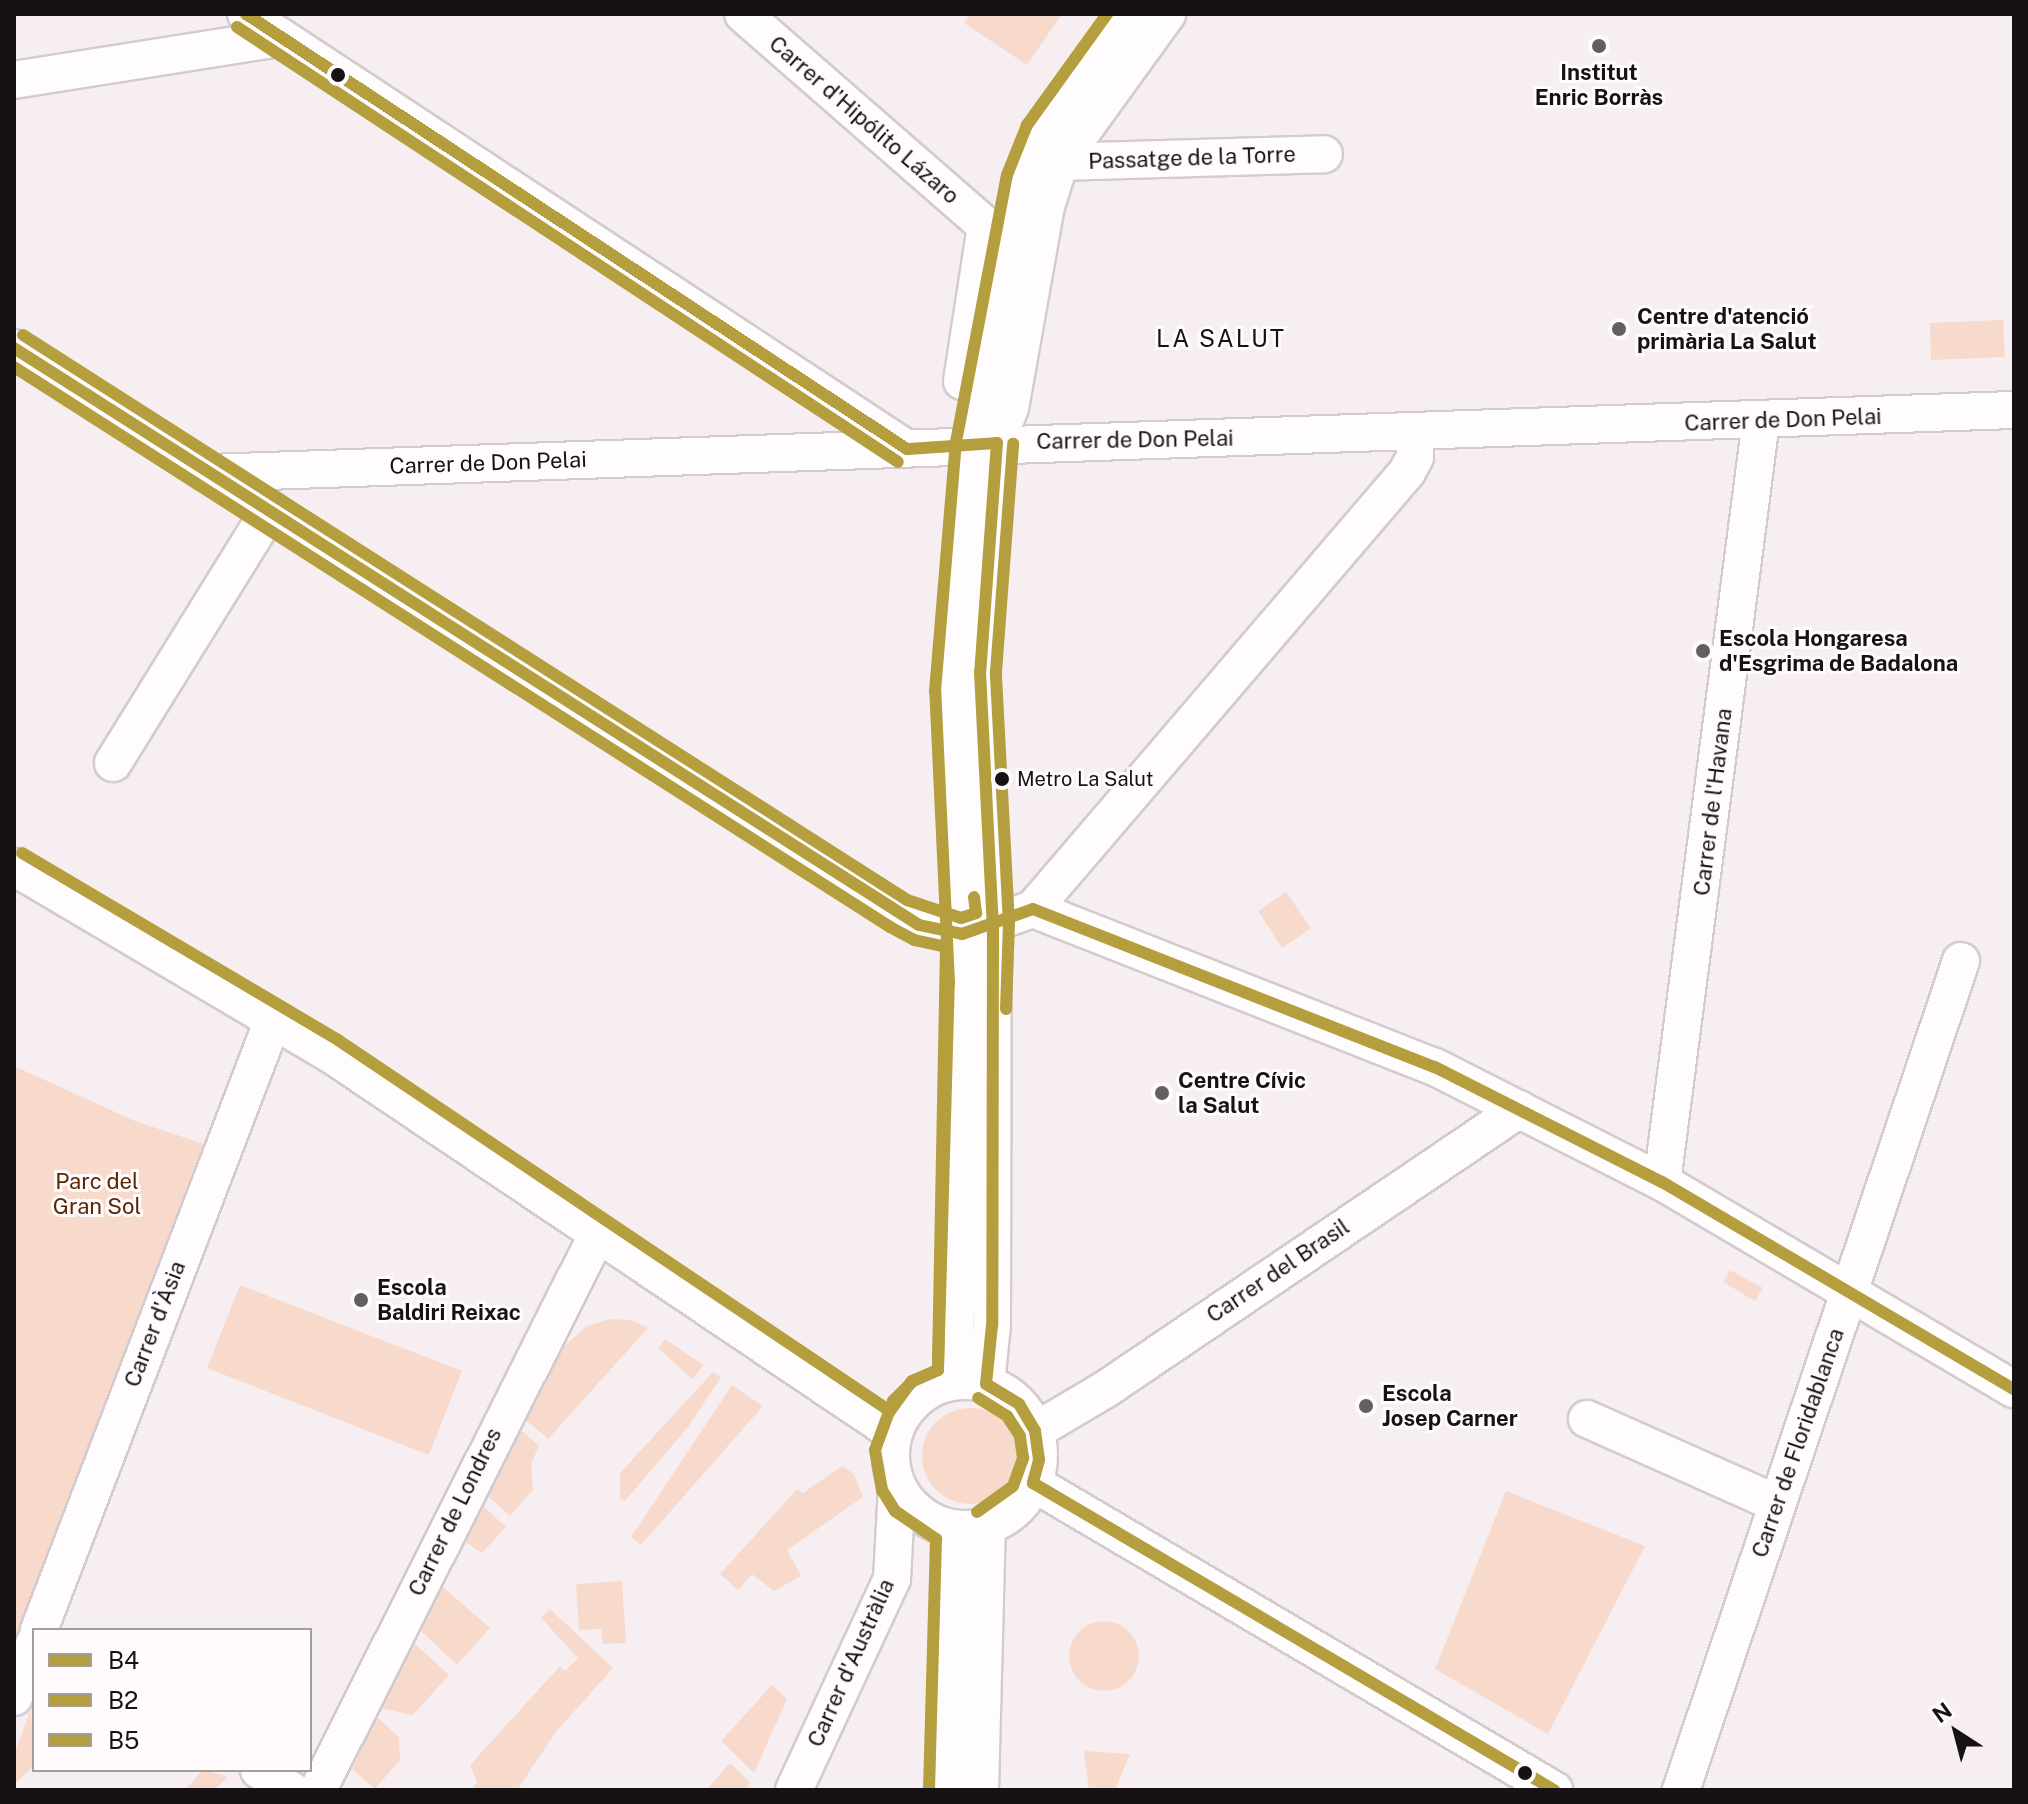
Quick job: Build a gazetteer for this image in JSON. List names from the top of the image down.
{
  "streets": {
    "street": [
      "Carrer d'Hipólito Lázaro",
      "Passatge de la Torre",
      "Carrer de Don Pelai",
      "Carrer de l'Havana",
      "Carrer del Brasil",
      "Carrer d'Àsia",
      "Carrer de Floridablanca",
      "Carrer de Londres",
      "Carrer d'Austràlia"
    ]
  },
  "crossings": [
    ["Carrer d'Hipólito Lázaro", "Carrer de Don Pelai"],
    ["Carrer de Don Pelai", "Carrer de l'Havana"],
    ["Carrer del Brasil", "Carrer d'Austràlia"]
  ],
  "districts": ["LA SALUT"],
  "parks": ["Parc del Gran Sol"],
  "places": [
    "Institut Enric Borràs",
    "Centre d'atenció primària La Salut",
    "Escola Hongaresa d'Esgrima de Badalona",
    "Metro La Salut",
    "Centre Cívic la Salut",
    "Escola Baldiri Reixac",
    "Escola Josep Carner"
  ],
  "lines": ["transit line B4", "transit line B5", "transit line B2"],
  "legend": ["B4", "B2", "B5"],
  "north": "top left"
}
